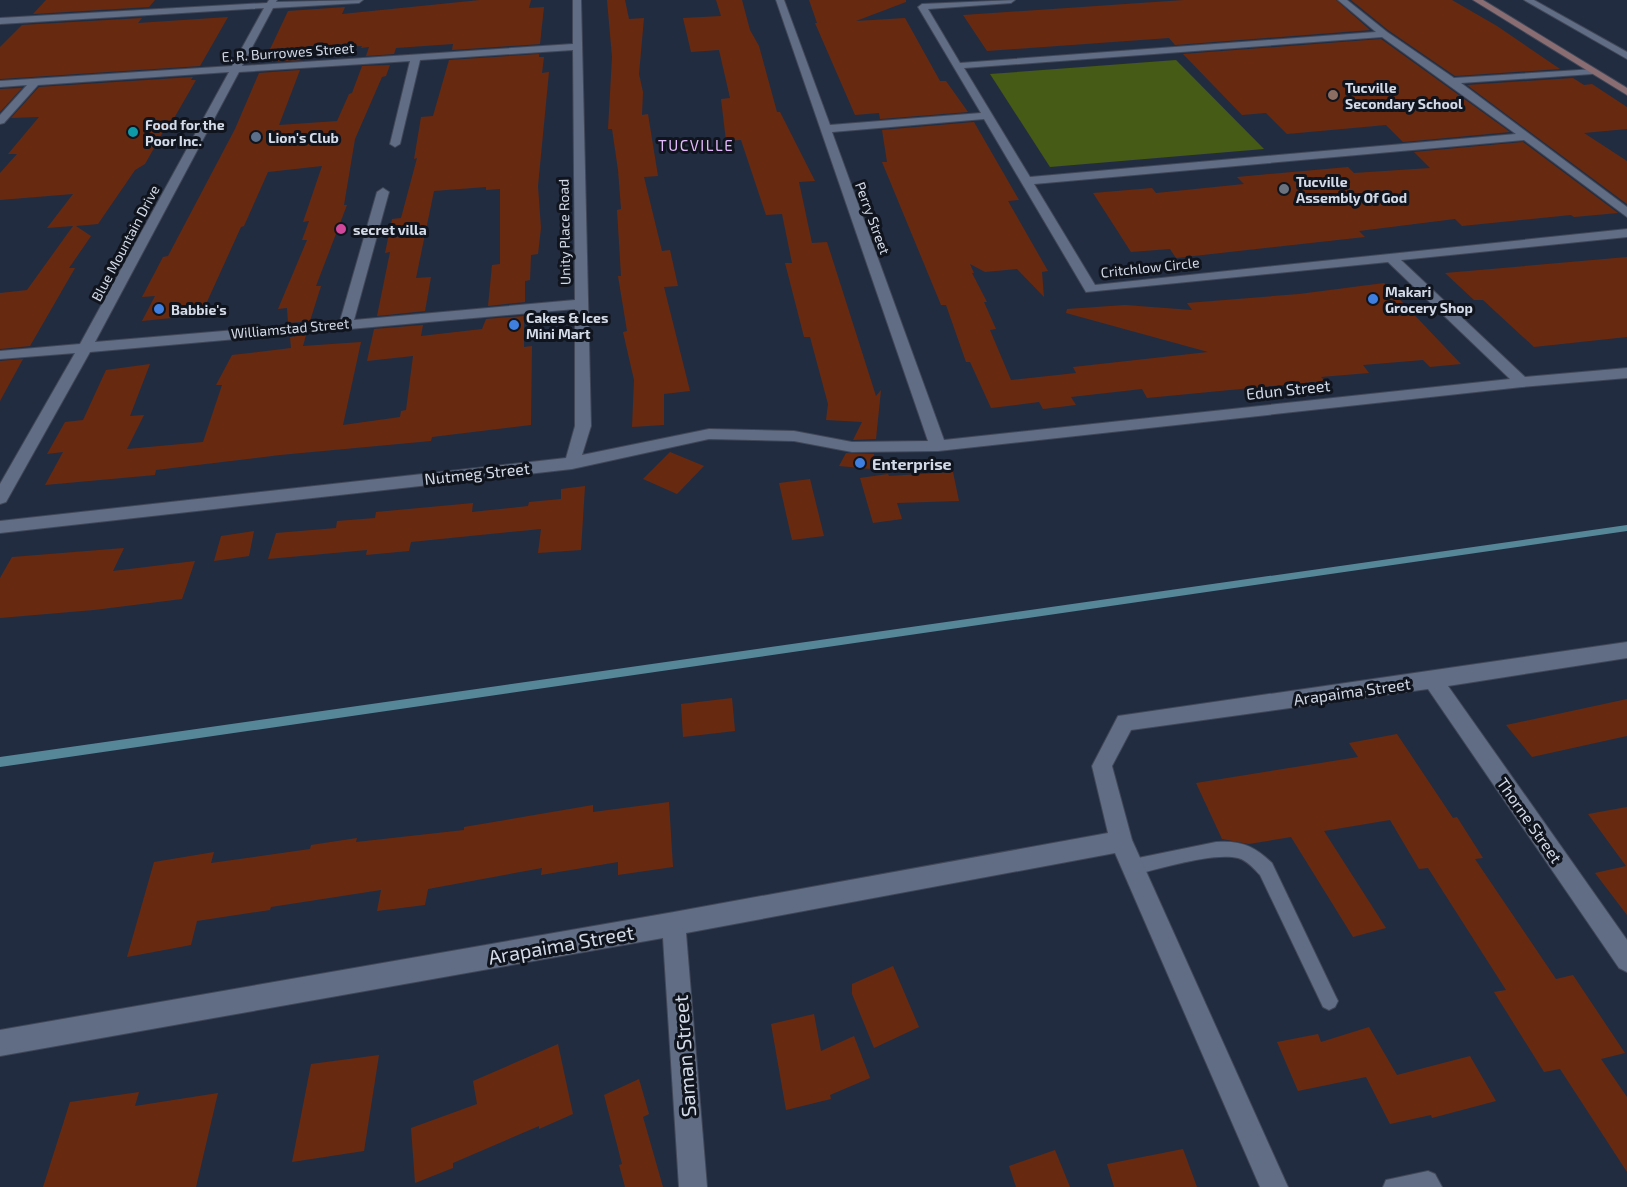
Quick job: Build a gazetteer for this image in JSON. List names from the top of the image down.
{
  "streets": {
    "street": [
      "E. R. Burrowes Street",
      "Perry Street",
      "Unity Place Road",
      "Blue Mountain Drive",
      "Critchlow Circle",
      "Williamstad Street",
      "Edun Street",
      "Nutmeg Street",
      "Arapaima Street",
      "Thorne Street",
      "Saman Street"
    ]
  },
  "crossings": [
    ["E. R. Burrowes Street", "Unity Place Road"],
    ["E. R. Burrowes Street", "Blue Mountain Drive"],
    ["Perry Street", "Edun Street"],
    ["Perry Street", "Nutmeg Street"],
    ["Unity Place Road", "Williamstad Street"],
    ["Unity Place Road", "Nutmeg Street"],
    ["Blue Mountain Drive", "Williamstad Street"],
    ["Edun Street", "Nutmeg Street"],
    ["Arapaima Street", "Thorne Street"],
    ["Arapaima Street", "Saman Street"]
  ],
  "districts": ["TUCVILLE"],
  "places": [
    "Tucville Secondary School",
    "Food for the Poor Inc.",
    "Lion's Club",
    "Tucville Assembly Of God",
    "secret villa",
    "Makari Grocery Shop",
    "Babbie's",
    "Cakes & Ices Mini Mart",
    "Enterprise"
  ]
}
